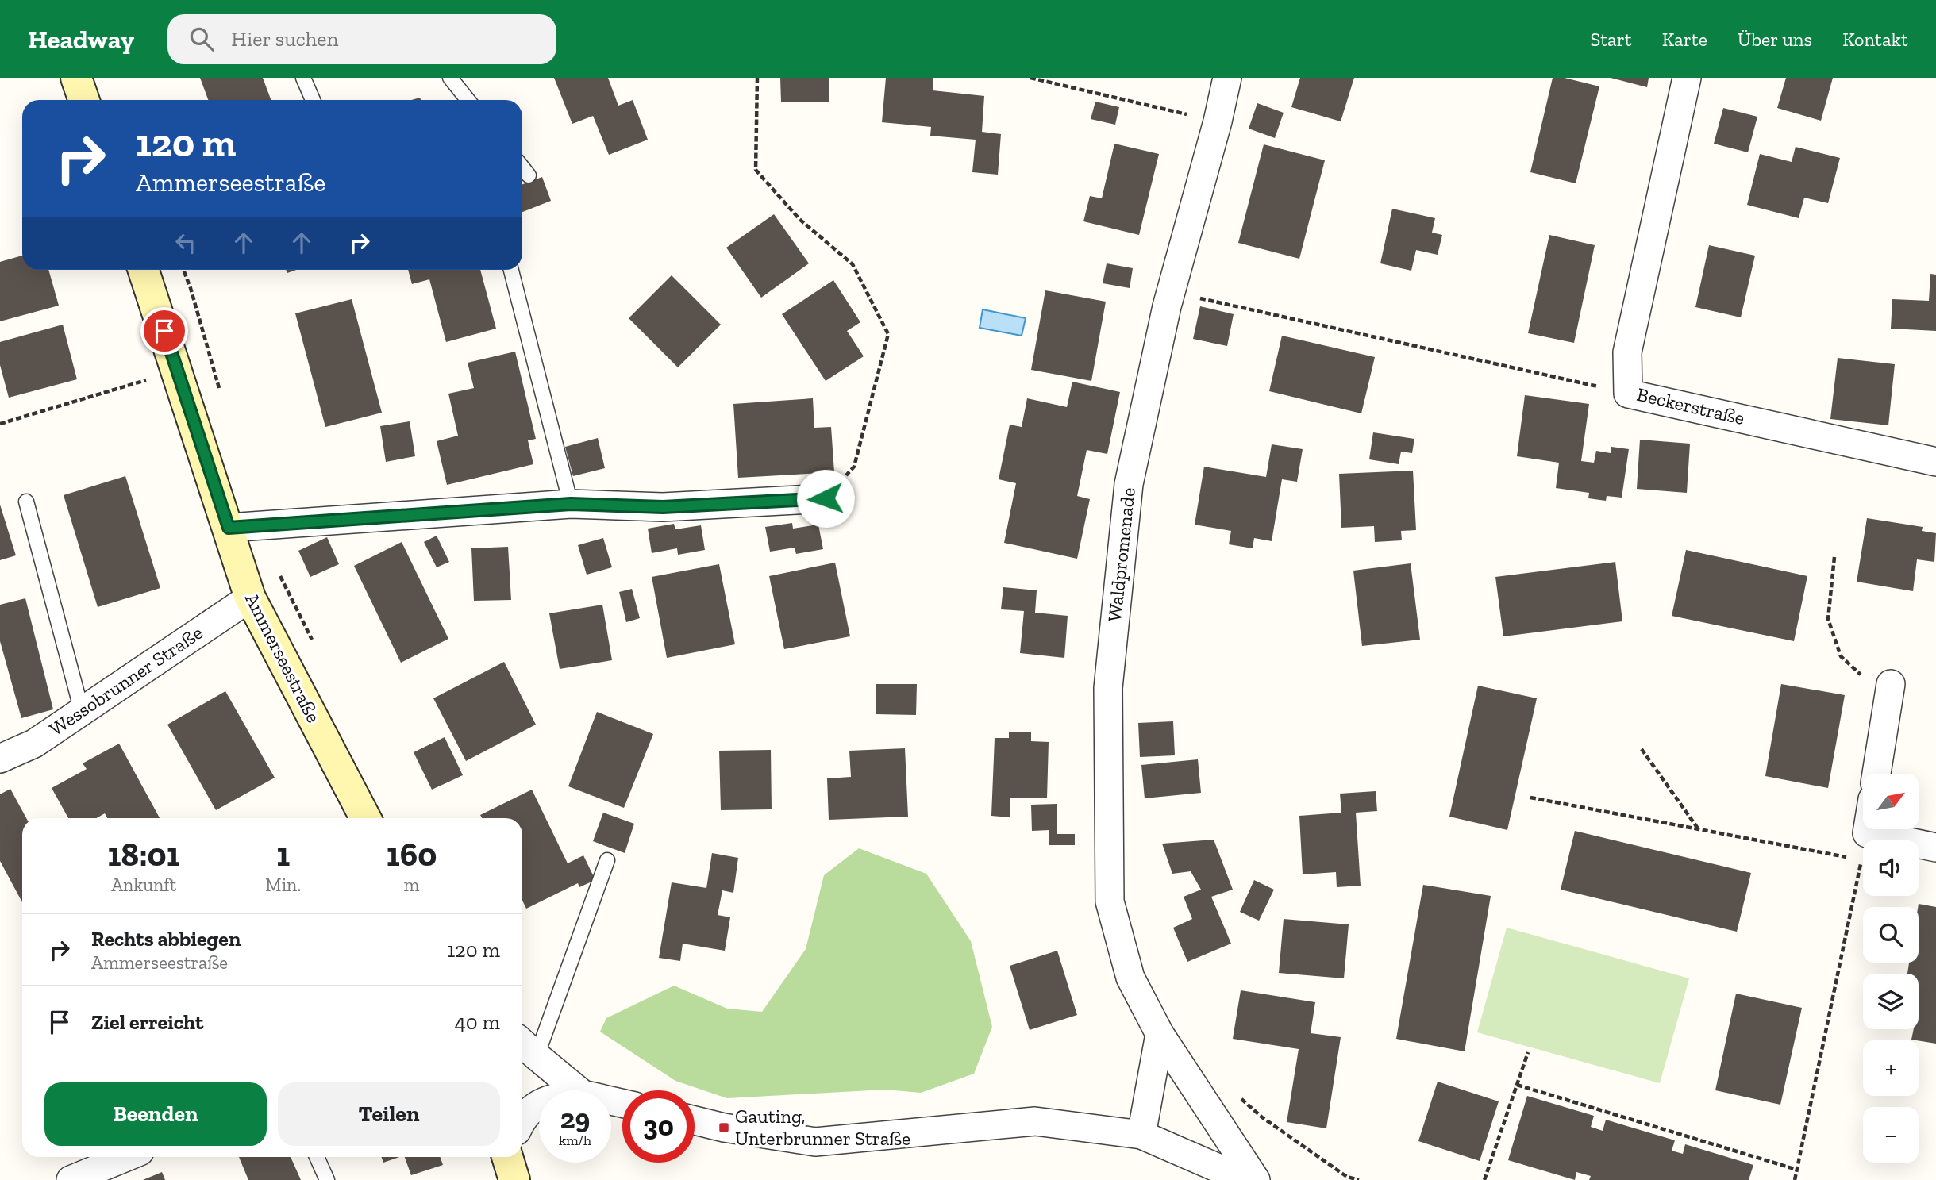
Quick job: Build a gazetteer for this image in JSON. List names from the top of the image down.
{
  "streets": {
    "main road": ["Ammerseestraße"],
    "street": ["Beckerstraße", "Waldpromenade", "Wessobrunner Straße"]
  },
  "crossings": [
    ["Ammerseestraße", "Wessobrunner Straße"]
  ],
  "places": {
    "transit": ["Gauting, Unterbrunner Straße"]
  },
  "north": "top right",
  "page": {
    "header": "Headway",
    "search": "Hier suchen",
    "nav": [
      "Start",
      "Karte",
      "Über uns",
      "Kontakt"
    ],
    "turn": ["120 m", "Ammerseestraße"],
    "map_buttons": ["+", "−"],
    "eta": [
      "18:01",
      "Ankunft",
      "1",
      "Min.",
      "160",
      "m"
    ],
    "list": [
      {
        "name": "Rechts abbiegen",
        "note": "Ammerseestraße",
        "value": "120 m"
      },
      {
        "name": "Ziel erreicht",
        "value": "40 m"
      }
    ],
    "buttons": ["Beenden", "Teilen"],
    "speed": "29 km/h",
    "limit": "30"
  }
}
